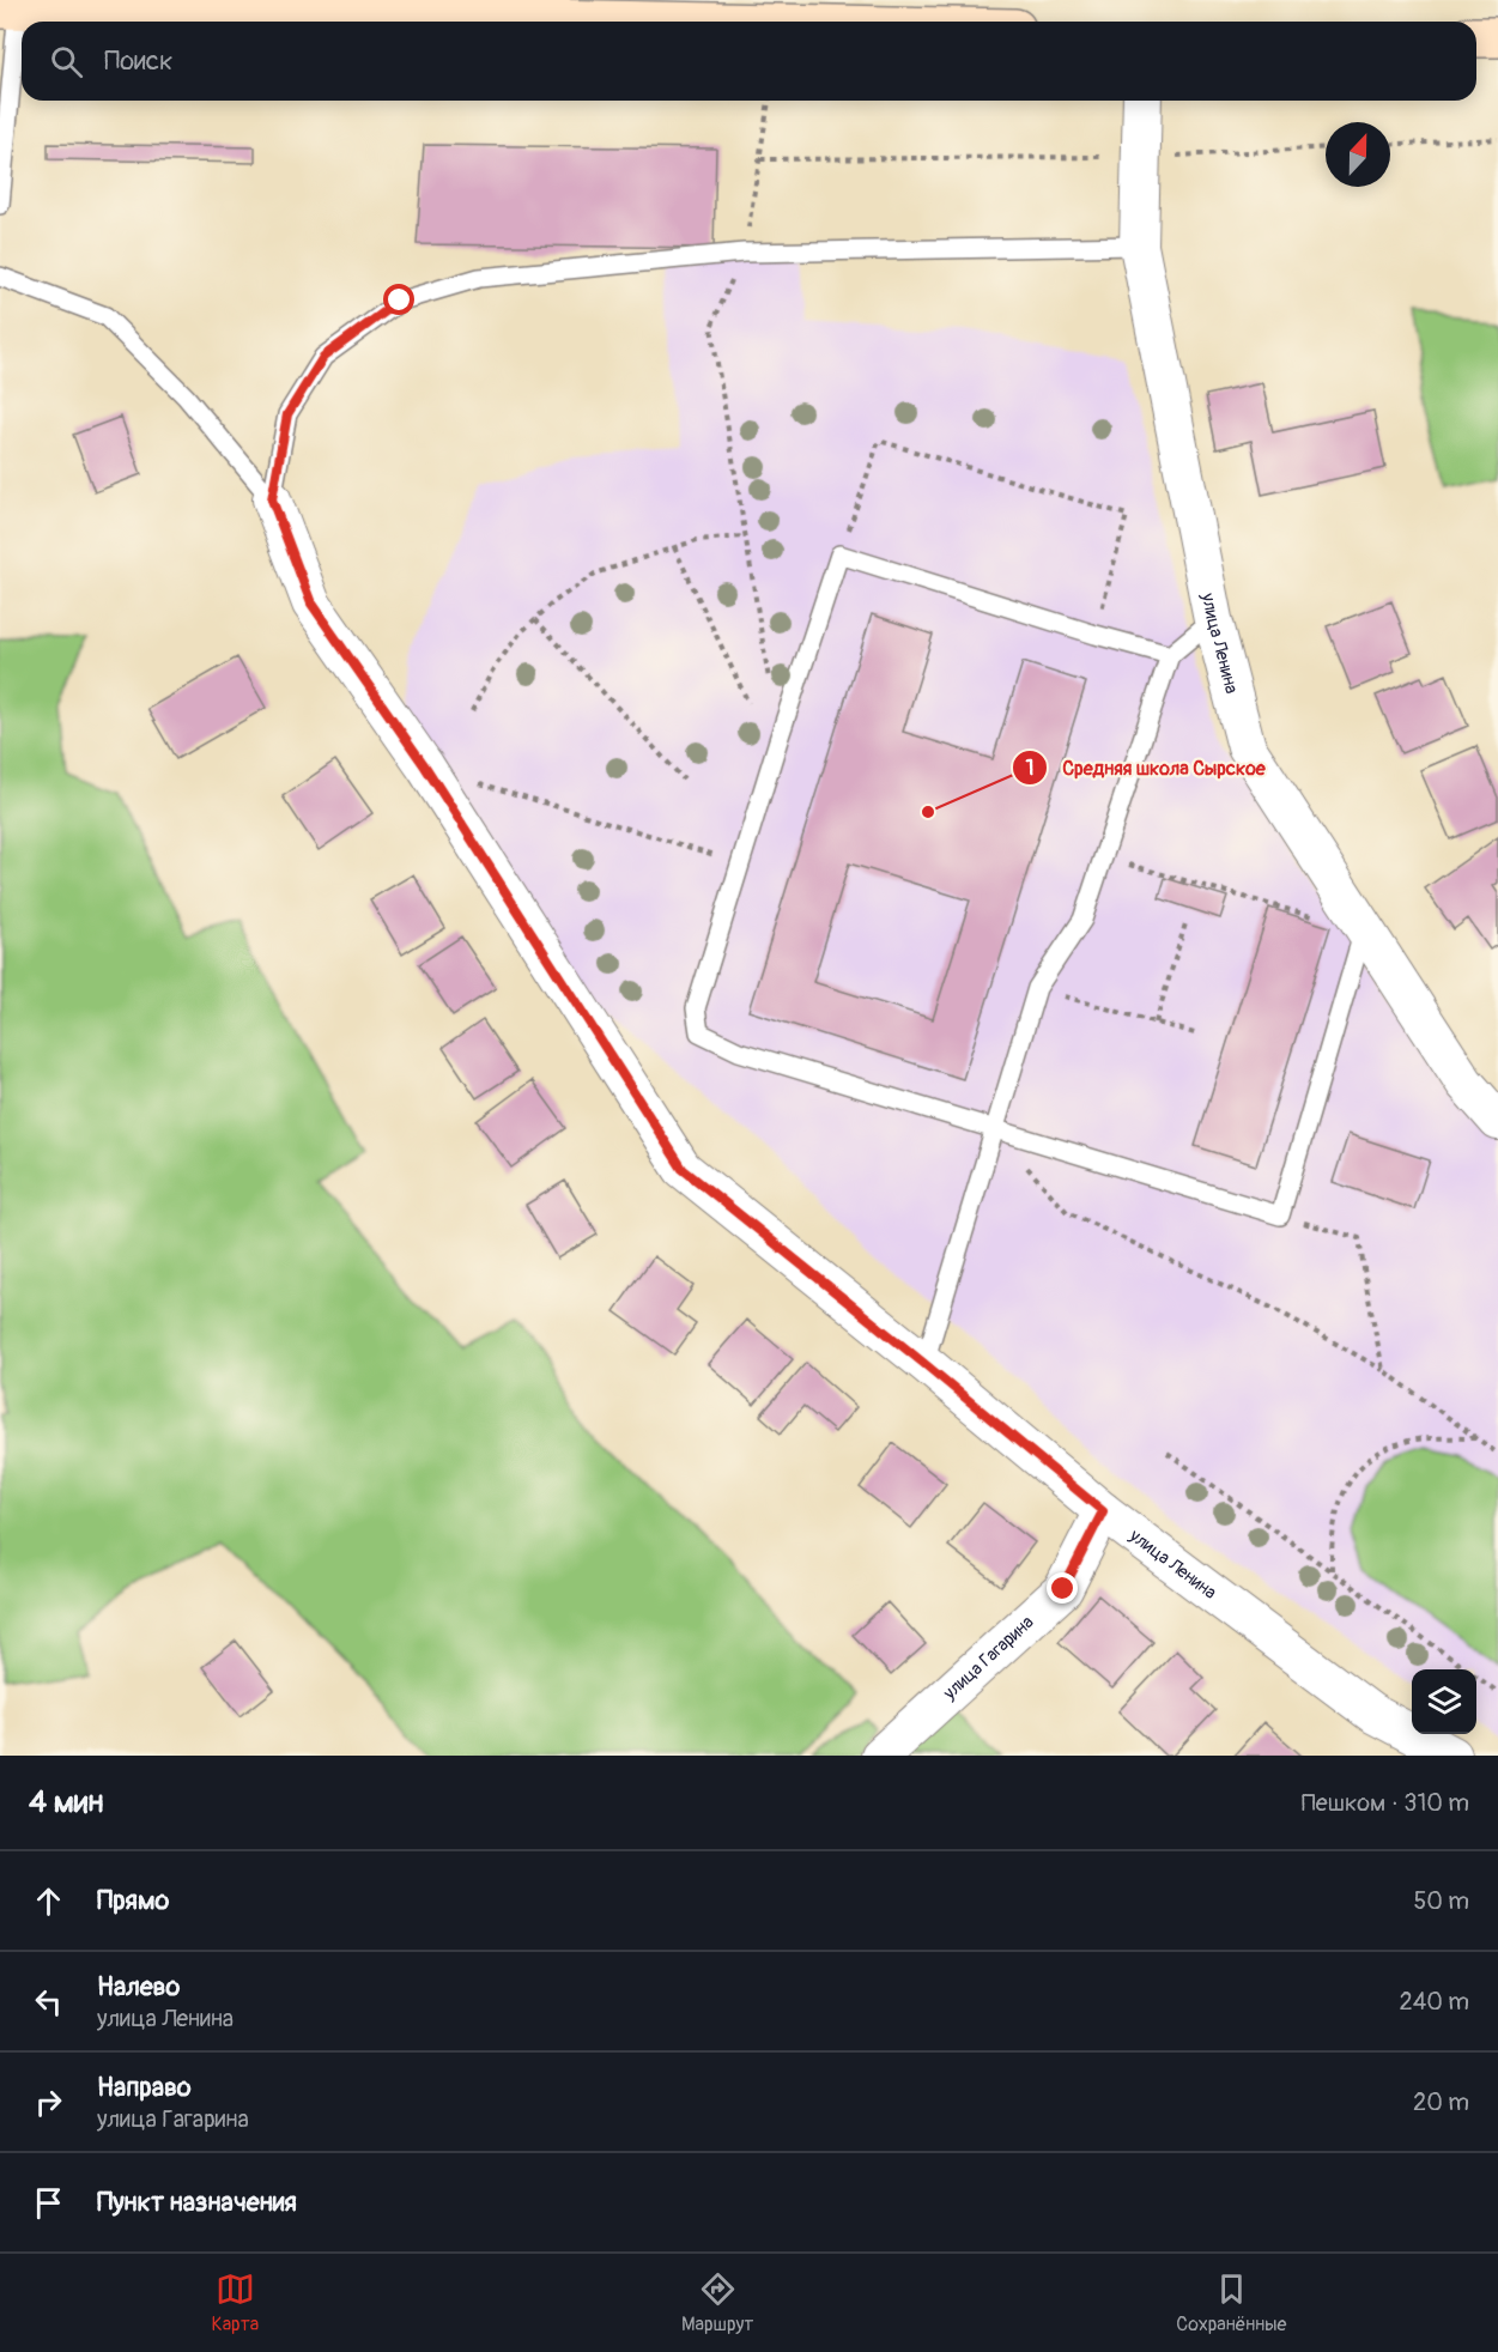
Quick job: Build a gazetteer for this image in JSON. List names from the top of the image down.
{
  "streets": {
    "street": ["улица Ленина", "улица Гагарина"]
  },
  "crossings": [
    ["улица Ленина", "улица Гагарина"]
  ],
  "places": ["Средняя школа Сырское"],
  "north": "top",
  "page": {
    "search": "Поиск",
    "heading": ["4 мин", "Пешком · 310 m"],
    "list": [
      ["Прямо", "50 m"],
      ["Налево", "улица Ленина", "240 m"],
      ["Направо", "улица Гагарина", "20 m"],
      "Пункт назначения"
    ],
    "nav": ["Карта", "Маршрут", "Сохранённые"]
  }
}
